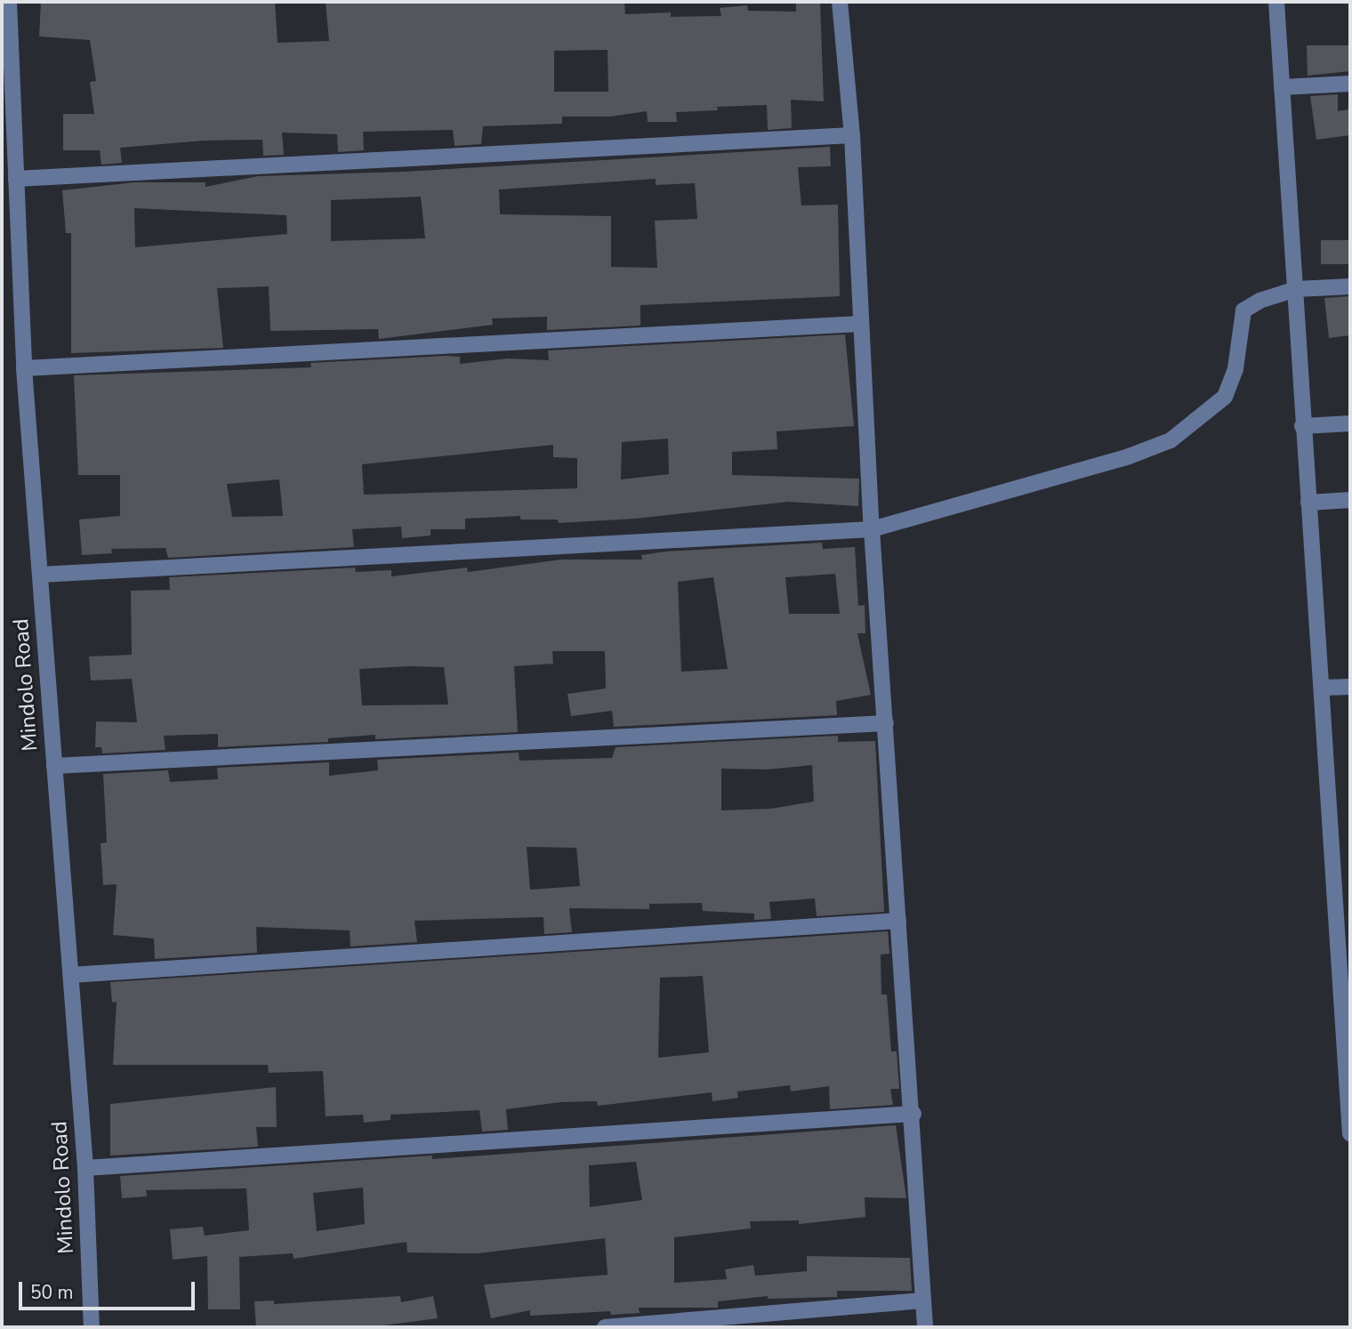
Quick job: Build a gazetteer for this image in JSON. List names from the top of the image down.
{
  "streets": {
    "street": ["Mindolo Road"]
  },
  "scale_bar": "50 m"
}
